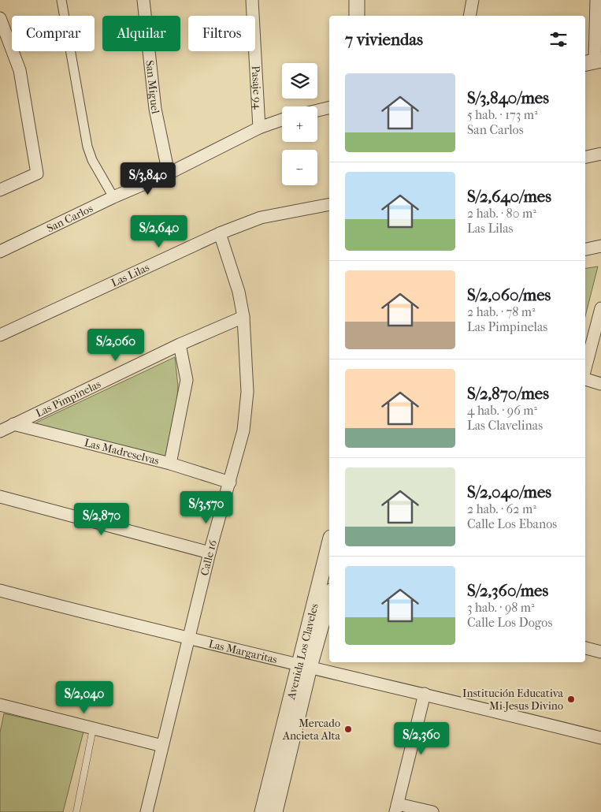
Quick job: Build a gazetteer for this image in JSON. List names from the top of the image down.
{
  "streets": {
    "street": [
      "San Miguel",
      "Pasaje 94",
      "San Carlos",
      "Las Lilas",
      "Las Pimpinelas",
      "Las Madreselvas",
      "Calle 16",
      "Las Margaritas",
      "Avenida Los Claveles"
    ]
  },
  "crossings": [
    ["San Miguel", "San Carlos"],
    ["Pasaje 94", "San Carlos"],
    ["Las Lilas", "Calle 16"],
    ["Las Pimpinelas", "Las Madreselvas"],
    ["Las Pimpinelas", "Calle 16"],
    ["Las Madreselvas", "Calle 16"],
    ["Calle 16", "Las Margaritas"],
    ["Las Margaritas", "Avenida Los Claveles"]
  ],
  "places": ["Institución Educativa Mi Jesus Divino", "Mercado Ancieta Alta"],
  "page": {
    "chip": ["Comprar", "Alquilar", "Filtros"],
    "heading": "7 viviendas",
    "map_buttons": ["+", "−"],
    "list": [
      {
        "name": "S/3,840/mes",
        "note": "5 hab. · 173 m² · San Carlos"
      },
      {
        "name": "S/2,640/mes",
        "note": "2 hab. · 80 m² · Las Lilas"
      },
      {
        "name": "S/2,060/mes",
        "note": "2 hab. · 78 m² · Las Pimpinelas"
      },
      {
        "name": "S/2,870/mes",
        "note": "4 hab. · 96 m² · Las Clavelinas"
      },
      {
        "name": "S/2,040/mes",
        "note": "2 hab. · 62 m² · Calle Los Ebanos"
      },
      {
        "name": "S/2,360/mes",
        "note": "3 hab. · 98 m² · Calle Los Dogos"
      }
    ],
    "price": [
      "S/3,840",
      "S/2,640",
      "S/2,060",
      "S/3,570",
      "S/2,870",
      "S/2,040",
      "S/2,360"
    ]
  }
}
